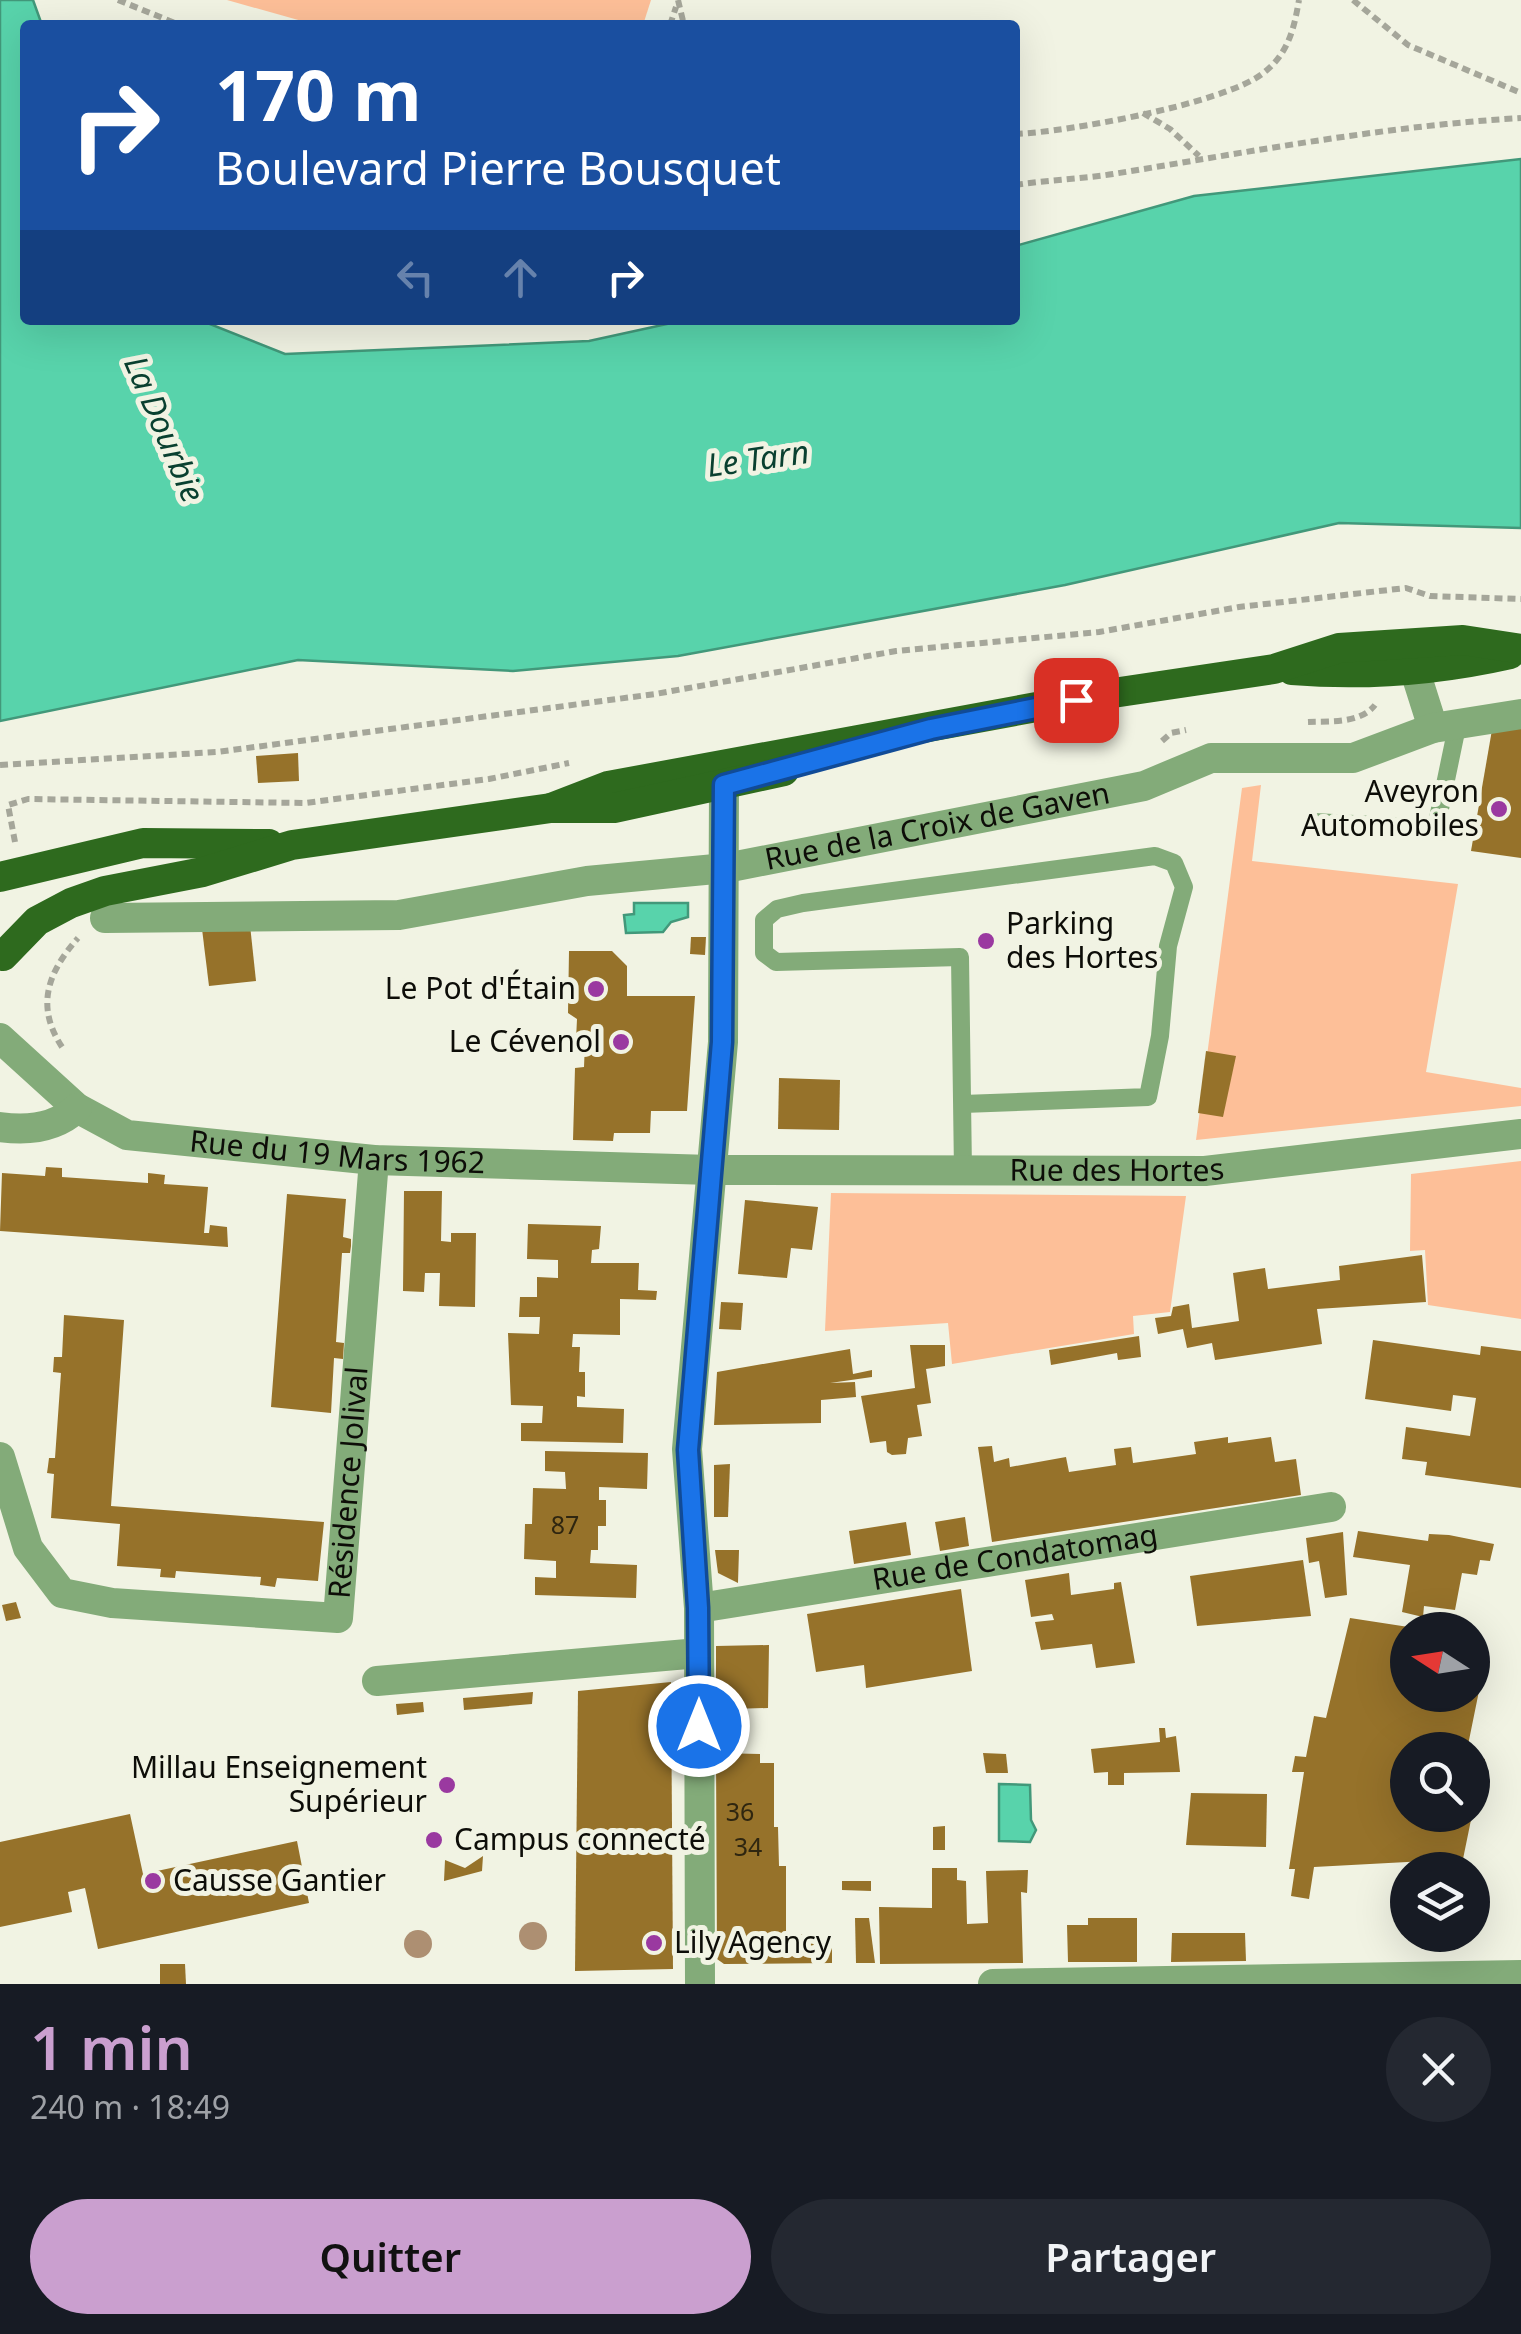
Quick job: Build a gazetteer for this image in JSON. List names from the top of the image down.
{
  "streets": {
    "street": [
      "Rue de la Croix de Gaven",
      "Rue du 19 Mars 1962",
      "Rue des Hortes",
      "Résidence Jolival",
      "Rue de Condatomag"
    ]
  },
  "crossings": [
    ["Rue du 19 Mars 1962", "Rue des Hortes"],
    ["Rue du 19 Mars 1962", "Résidence Jolival"]
  ],
  "water": ["La Dourbie", "Le Tarn"],
  "places": [
    "Aveyron Automobiles",
    "Parking des Hortes",
    "Le Pot d'Étain",
    "Le Cévenol",
    "Millau Enseignement Supérieur",
    "Campus connecté",
    "Causse Gantier",
    "Lily Agency"
  ],
  "house_numbers": ["87", "36", "34"],
  "north": "left",
  "page": {
    "turn": ["170 m", "Boulevard Pierre Bousquet"],
    "heading": ["1 min", "240 m · 18:49"],
    "buttons": ["Quitter", "Partager"]
  }
}
